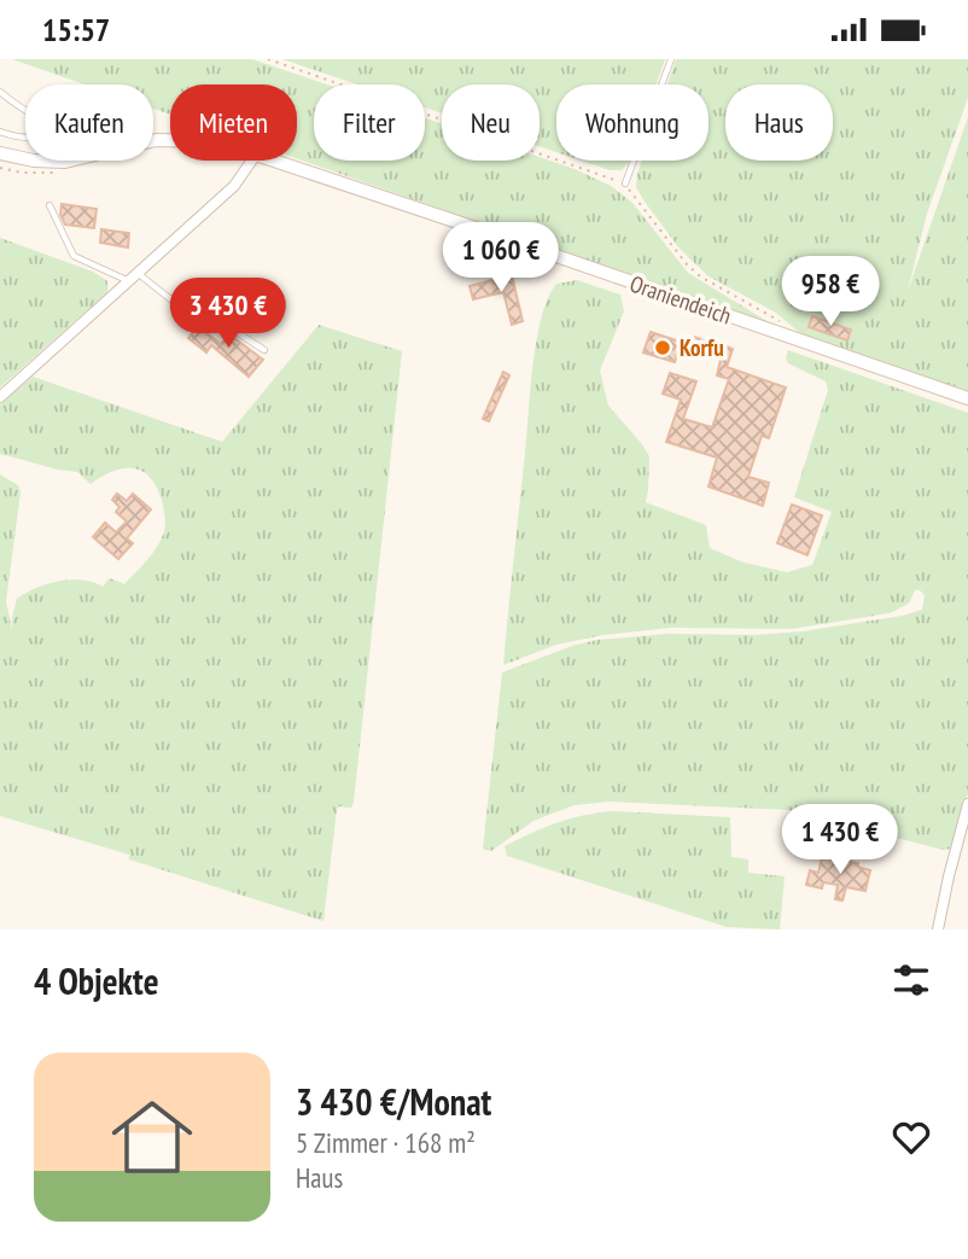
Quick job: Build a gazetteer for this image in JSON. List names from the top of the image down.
{
  "streets": {
    "main road": ["Oraniendeich"]
  },
  "places": ["Korfu"],
  "page": {
    "status": "15:57",
    "chip": [
      "Kaufen",
      "Mieten",
      "Filter",
      "Neu",
      "Wohnung",
      "Haus"
    ],
    "price": [
      "1 060 €",
      "958 €",
      "3 430 €",
      "1 430 €"
    ],
    "heading": "4 Objekte",
    "list": [
      {
        "name": "3 430 €/Monat",
        "note": "5 Zimmer · 168 m² · Haus"
      }
    ]
  }
}
